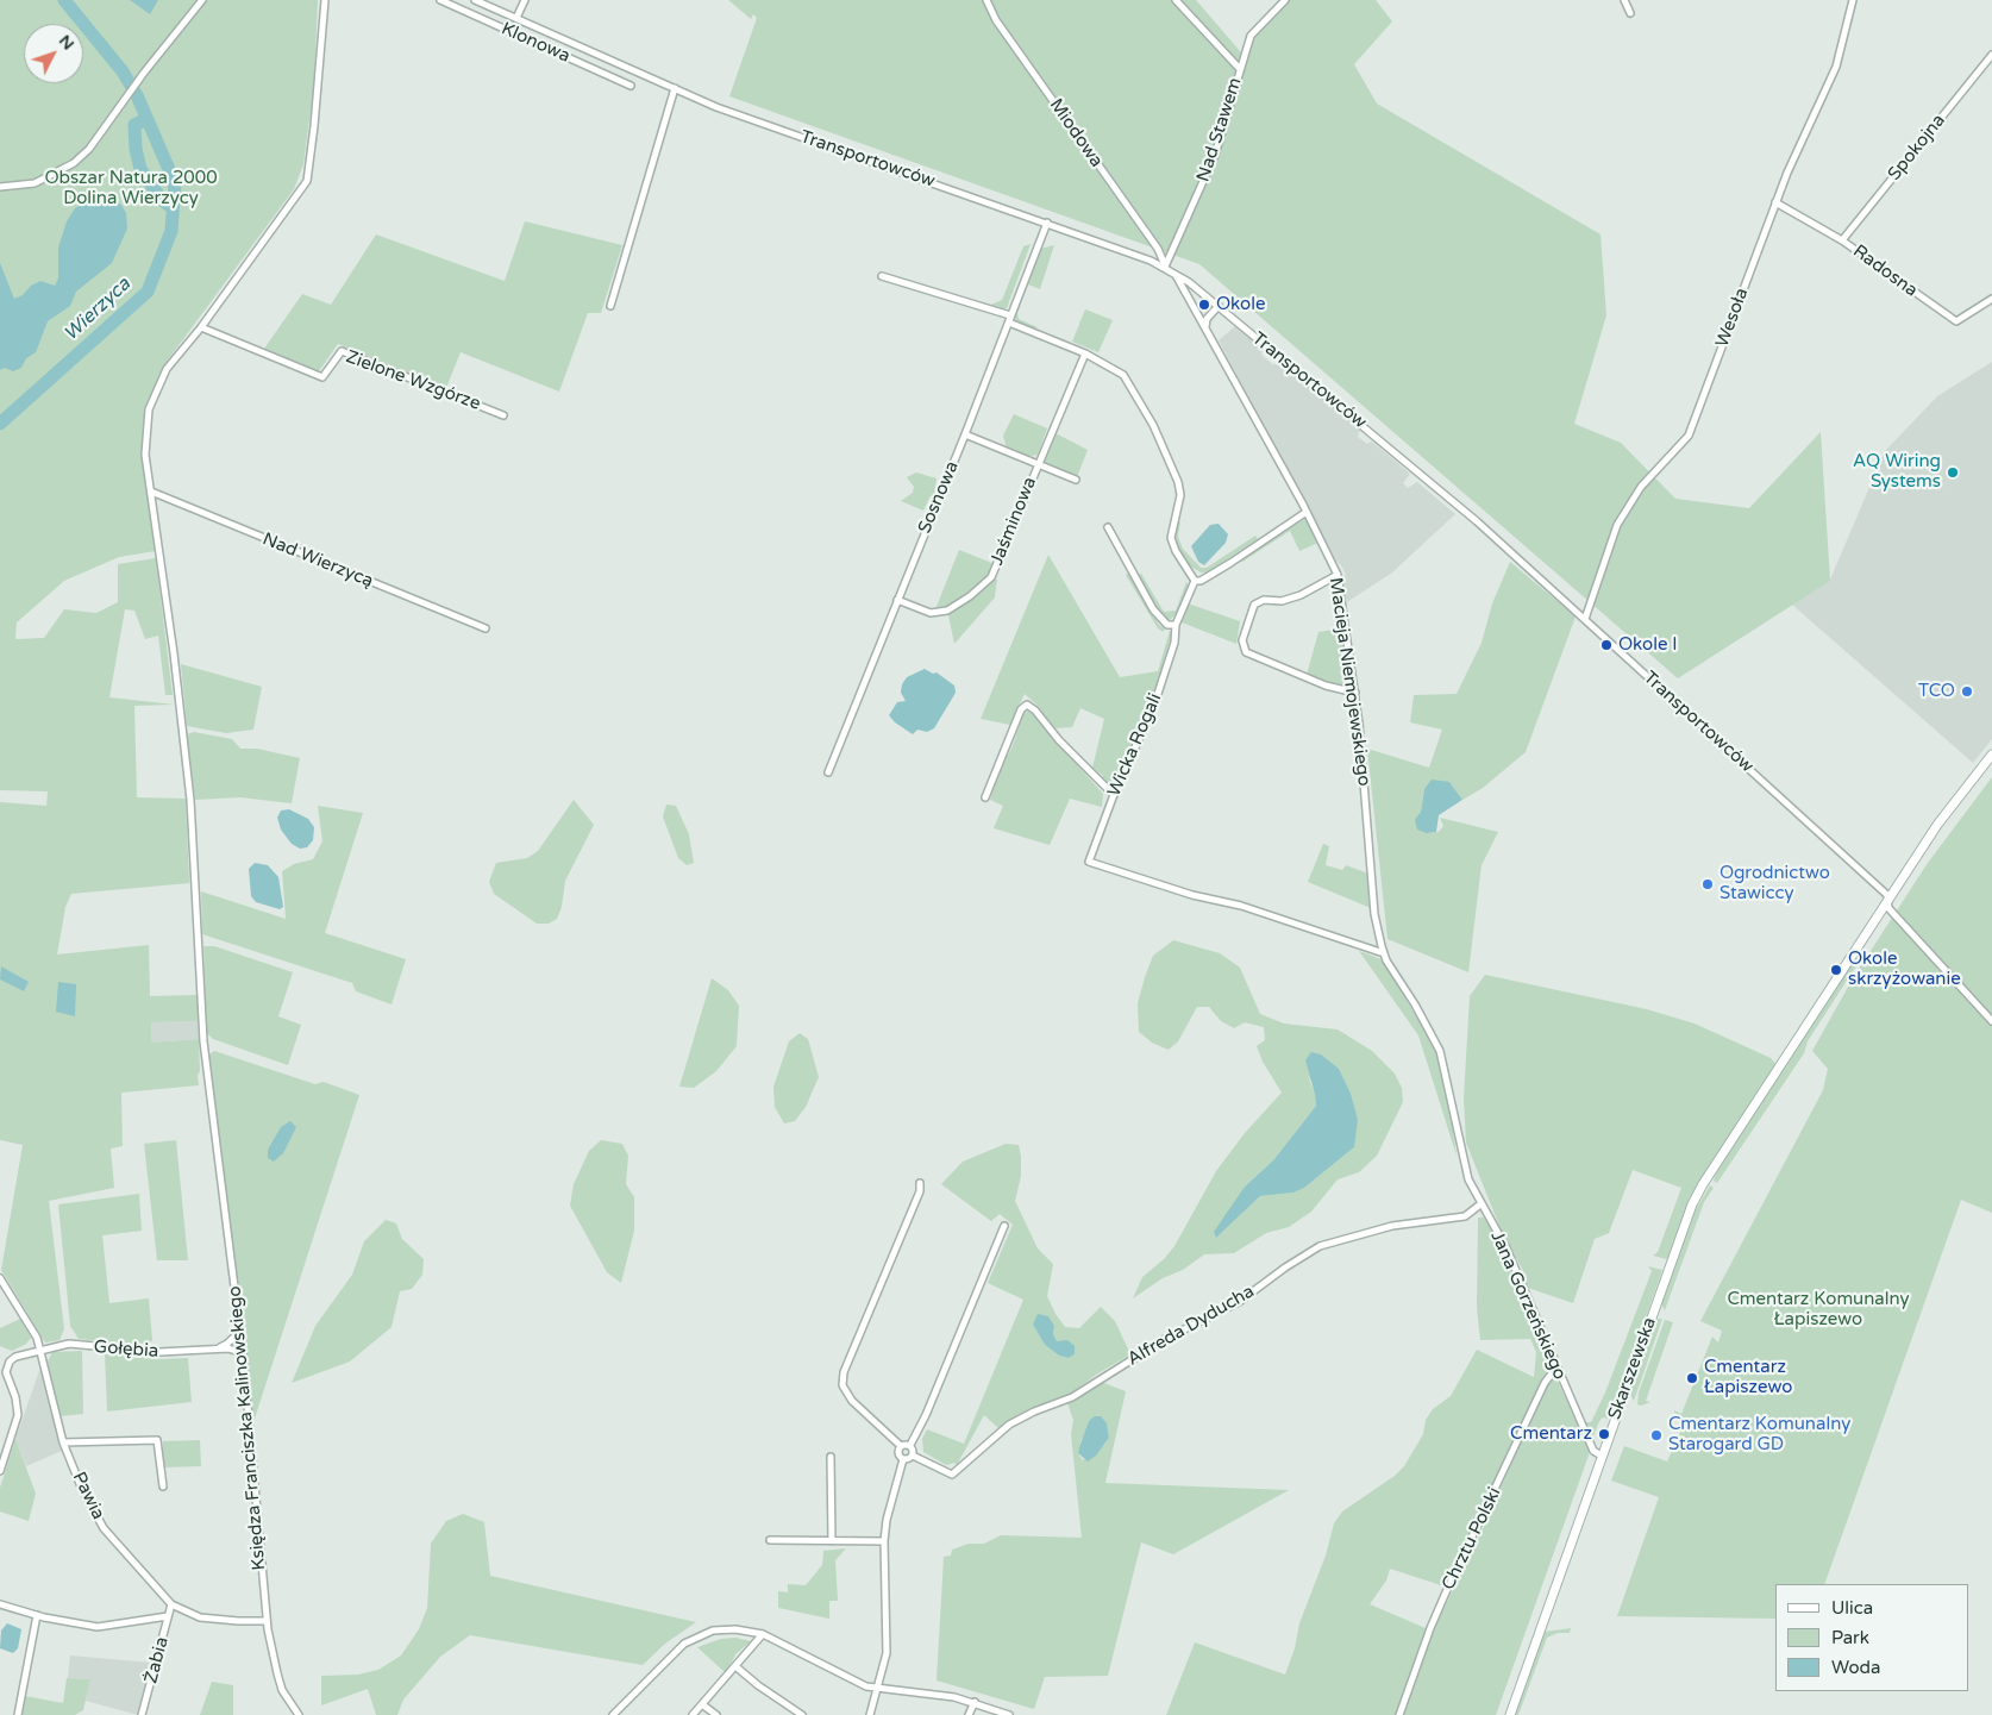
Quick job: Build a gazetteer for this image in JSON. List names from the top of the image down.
{
  "streets": {
    "main road": ["Skarszewska"],
    "street": [
      "Klonowa",
      "Nad Stawem",
      "Miodowa",
      "Spokojna",
      "Transportowców",
      "Radosna",
      "Wesoła",
      "Zielone Wzgórze",
      "Sosnowa",
      "Jaśminowa",
      "Nad Wierzycą",
      "Macieja Niemojewskiego",
      "Wicka Rogali",
      "Jana Gorzeńskiego",
      "Alfreda Dyducha",
      "Gołębia",
      "Księdza Franciszka Kalinowskiego",
      "Pawia",
      "Chrztu Polski",
      "Żabia"
    ]
  },
  "crossings": [
    ["Nad Stawem", "Miodowa"],
    ["Nad Stawem", "Transportowców"],
    ["Miodowa", "Transportowców"],
    ["Spokojna", "Radosna"],
    ["Transportowców", "Wesoła"],
    ["Transportowców", "Sosnowa"],
    ["Transportowców", "Macieja Niemojewskiego"],
    ["Transportowców", "Skarszewska"],
    ["Radosna", "Wesoła"],
    ["Zielone Wzgórze", "Księdza Franciszka Kalinowskiego"],
    ["Sosnowa", "Jaśminowa"],
    ["Nad Wierzycą", "Księdza Franciszka Kalinowskiego"],
    ["Macieja Niemojewskiego", "Wicka Rogali"],
    ["Macieja Niemojewskiego", "Jana Gorzeńskiego"],
    ["Wicka Rogali", "Jana Gorzeńskiego"],
    ["Jana Gorzeńskiego", "Alfreda Dyducha"],
    ["Jana Gorzeńskiego", "Skarszewska"],
    ["Jana Gorzeńskiego", "Chrztu Polski"],
    ["Gołębia", "Księdza Franciszka Kalinowskiego"],
    ["Gołębia", "Pawia"],
    ["Księdza Franciszka Kalinowskiego", "Pawia"],
    ["Pawia", "Żabia"]
  ],
  "water": ["Wierzyca"],
  "parks": ["Obszar Natura 2000 Dolina Wierzycy", "Cmentarz Komunalny Łapiszewo"],
  "places": [
    "Okole",
    "AQ Wiring Systems",
    "Okole I",
    "TCO",
    "Ogrodnictwo Stawiccy",
    "Okole skrzyżowanie",
    "Cmentarz Łapiszewo",
    "Cmentarz",
    "Cmentarz Komunalny Starogard GD"
  ],
  "legend": ["Ulica", "Park", "Woda"],
  "north": "top right"
}
